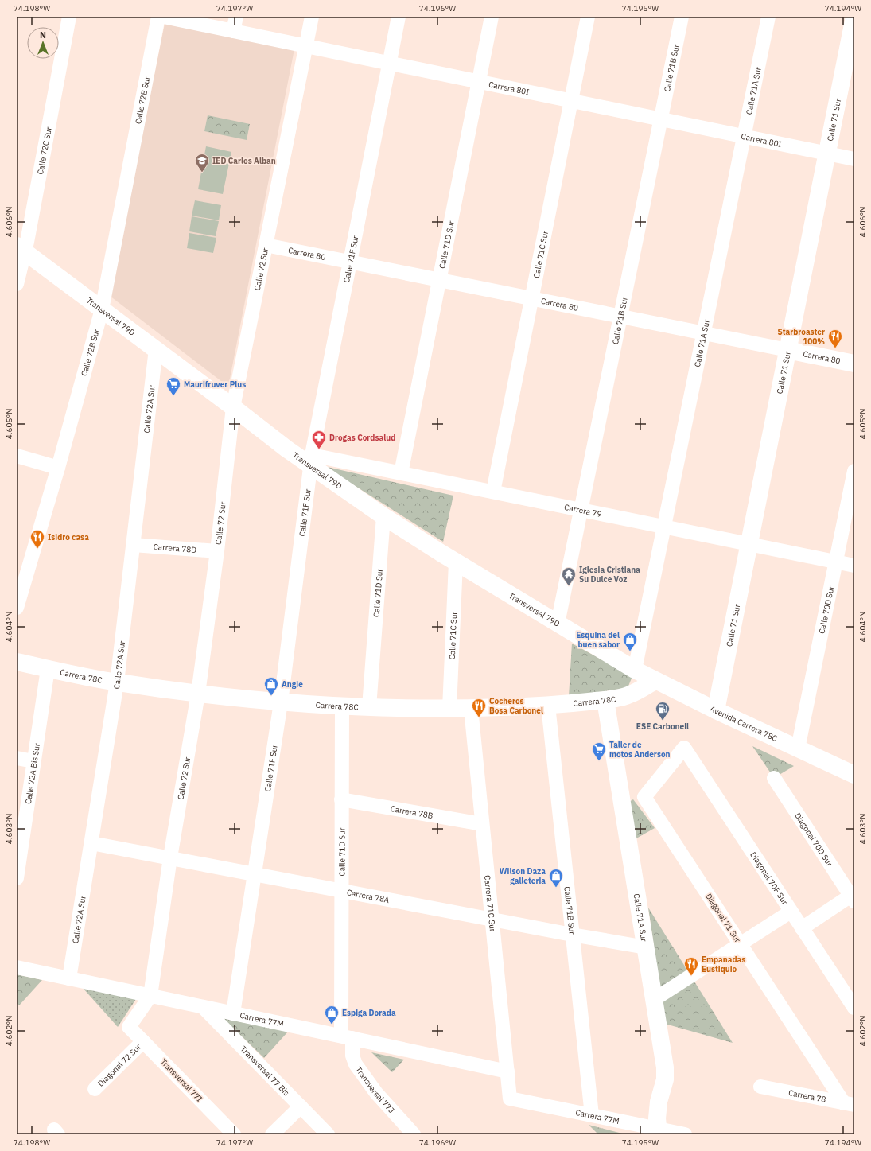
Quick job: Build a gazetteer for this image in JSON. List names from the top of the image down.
{
  "streets": {
    "street": [
      "Calle 71B Sur",
      "Carrera 80I",
      "Calle 71A Sur",
      "Calle 72B Sur",
      "Calle 71 Sur",
      "Calle 72C Sur",
      "Calle 71D Sur",
      "Carrera 80",
      "Calle 71C Sur",
      "Calle 71F Sur",
      "Calle 72 Sur",
      "Transversal 79D",
      "Calle 72A Sur",
      "Carrera 79",
      "Carrera 78D",
      "Calle 70D Sur",
      "Carrera 78C",
      "Avenida Carrera 78C",
      "Calle 72A Bis Sur",
      "Carrera 78B",
      "Diagonal 70D Sur",
      "Diagonal 70F Sur",
      "Carrera 78A",
      "Carrera 71C Sur",
      "Diagonal 71 Sur",
      "Carrera 77M",
      "Diagonal 72 Sur",
      "Transversal 77 Bis",
      "Transversal 77I",
      "Transversal 77J",
      "Carrera 78"
    ]
  },
  "crossings": [
    ["Calle 71B Sur", "Carrera 80I"],
    ["Calle 71B Sur", "Carrera 80"],
    ["Calle 71B Sur", "Transversal 79D"],
    ["Calle 71B Sur", "Carrera 79"],
    ["Calle 71B Sur", "Carrera 78C"],
    ["Calle 71B Sur", "Carrera 78A"],
    ["Calle 71B Sur", "Carrera 77M"],
    ["Carrera 80I", "Calle 71A Sur"],
    ["Carrera 80I", "Calle 71 Sur"],
    ["Carrera 80I", "Calle 71D Sur"],
    ["Carrera 80I", "Calle 71C Sur"],
    ["Carrera 80I", "Calle 71F Sur"],
    ["Carrera 80I", "Calle 72 Sur"],
    ["Calle 71A Sur", "Carrera 80"],
    ["Calle 71A Sur", "Transversal 79D"],
    ["Calle 71A Sur", "Carrera 79"],
    ["Calle 71A Sur", "Carrera 78C"],
    ["Calle 71A Sur", "Avenida Carrera 78C"],
    ["Calle 71A Sur", "Carrera 78A"],
    ["Calle 71A Sur", "Carrera 77M"],
    ["Calle 72B Sur", "Transversal 79D"],
    ["Calle 71 Sur", "Carrera 80"],
    ["Calle 71 Sur", "Carrera 79"],
    ["Calle 71 Sur", "Avenida Carrera 78C"],
    ["Calle 72C Sur", "Transversal 79D"],
    ["Calle 71D Sur", "Carrera 80"],
    ["Calle 71D Sur", "Transversal 79D"],
    ["Calle 71D Sur", "Carrera 79"],
    ["Calle 71D Sur", "Carrera 78C"],
    ["Calle 71D Sur", "Carrera 78B"],
    ["Calle 71D Sur", "Carrera 78A"],
    ["Calle 71D Sur", "Carrera 77M"],
    ["Calle 71D Sur", "Transversal 77J"],
    ["Carrera 80", "Calle 71C Sur"],
    ["Carrera 80", "Calle 71F Sur"],
    ["Carrera 80", "Calle 72 Sur"],
    ["Calle 71C Sur", "Transversal 79D"],
    ["Calle 71C Sur", "Carrera 79"],
    ["Calle 71C Sur", "Carrera 78C"],
    ["Calle 71F Sur", "Transversal 79D"],
    ["Calle 71F Sur", "Carrera 79"],
    ["Calle 71F Sur", "Carrera 78C"],
    ["Calle 71F Sur", "Carrera 78A"],
    ["Calle 71F Sur", "Carrera 77M"],
    ["Calle 72 Sur", "Transversal 79D"],
    ["Calle 72 Sur", "Carrera 78D"],
    ["Calle 72 Sur", "Carrera 78C"],
    ["Calle 72 Sur", "Carrera 78A"],
    ["Calle 72 Sur", "Carrera 77M"],
    ["Calle 72 Sur", "Transversal 77I"],
    ["Transversal 79D", "Calle 72A Sur"],
    ["Transversal 79D", "Carrera 79"],
    ["Transversal 79D", "Avenida Carrera 78C"],
    ["Calle 72A Sur", "Carrera 78D"],
    ["Calle 72A Sur", "Carrera 78C"],
    ["Calle 72A Sur", "Carrera 78A"],
    ["Calle 72A Sur", "Carrera 77M"],
    ["Carrera 79", "Calle 70D Sur"],
    ["Calle 70D Sur", "Avenida Carrera 78C"],
    ["Carrera 78C", "Avenida Carrera 78C"],
    ["Carrera 78C", "Calle 72A Bis Sur"],
    ["Carrera 78C", "Carrera 71C Sur"],
    ["Carrera 78B", "Carrera 71C Sur"],
    ["Diagonal 70F Sur", "Diagonal 71 Sur"],
    ["Carrera 78A", "Carrera 71C Sur"],
    ["Carrera 71C Sur", "Carrera 77M"],
    ["Diagonal 71 Sur", "Carrera 78"],
    ["Carrera 77M", "Transversal 77 Bis"],
    ["Carrera 77M", "Transversal 77J"],
    ["Diagonal 72 Sur", "Transversal 77I"]
  ],
  "places": {
    "school or university": ["IED Carlos Alban"],
    "restaurant": [
      "Starbroaster 100%",
      "Isidro casa",
      "Cocheros Bosa Carbonel",
      "Empanadas Eustiquio"
    ],
    "supermarket": ["Maurifruver Plus", "Taller de motos Anderson"],
    "pharmacy": ["Drogas Cordsalud"],
    "temple": ["Iglesia Cristiana Su Dulce Voz"],
    "shop": [
      "Esquina del buen sabor",
      "Angie",
      "Wilson Daza galleteria",
      "Espiga Dorada"
    ],
    "fuel station": ["ESE Carbonell"]
  },
  "north": "top",
  "coordinates": [
    "74.198°W",
    "74.197°W",
    "74.196°W",
    "74.195°W",
    "74.194°W",
    "4.606°N",
    "4.605°N",
    "4.604°N",
    "4.603°N",
    "4.602°N"
  ]
}
